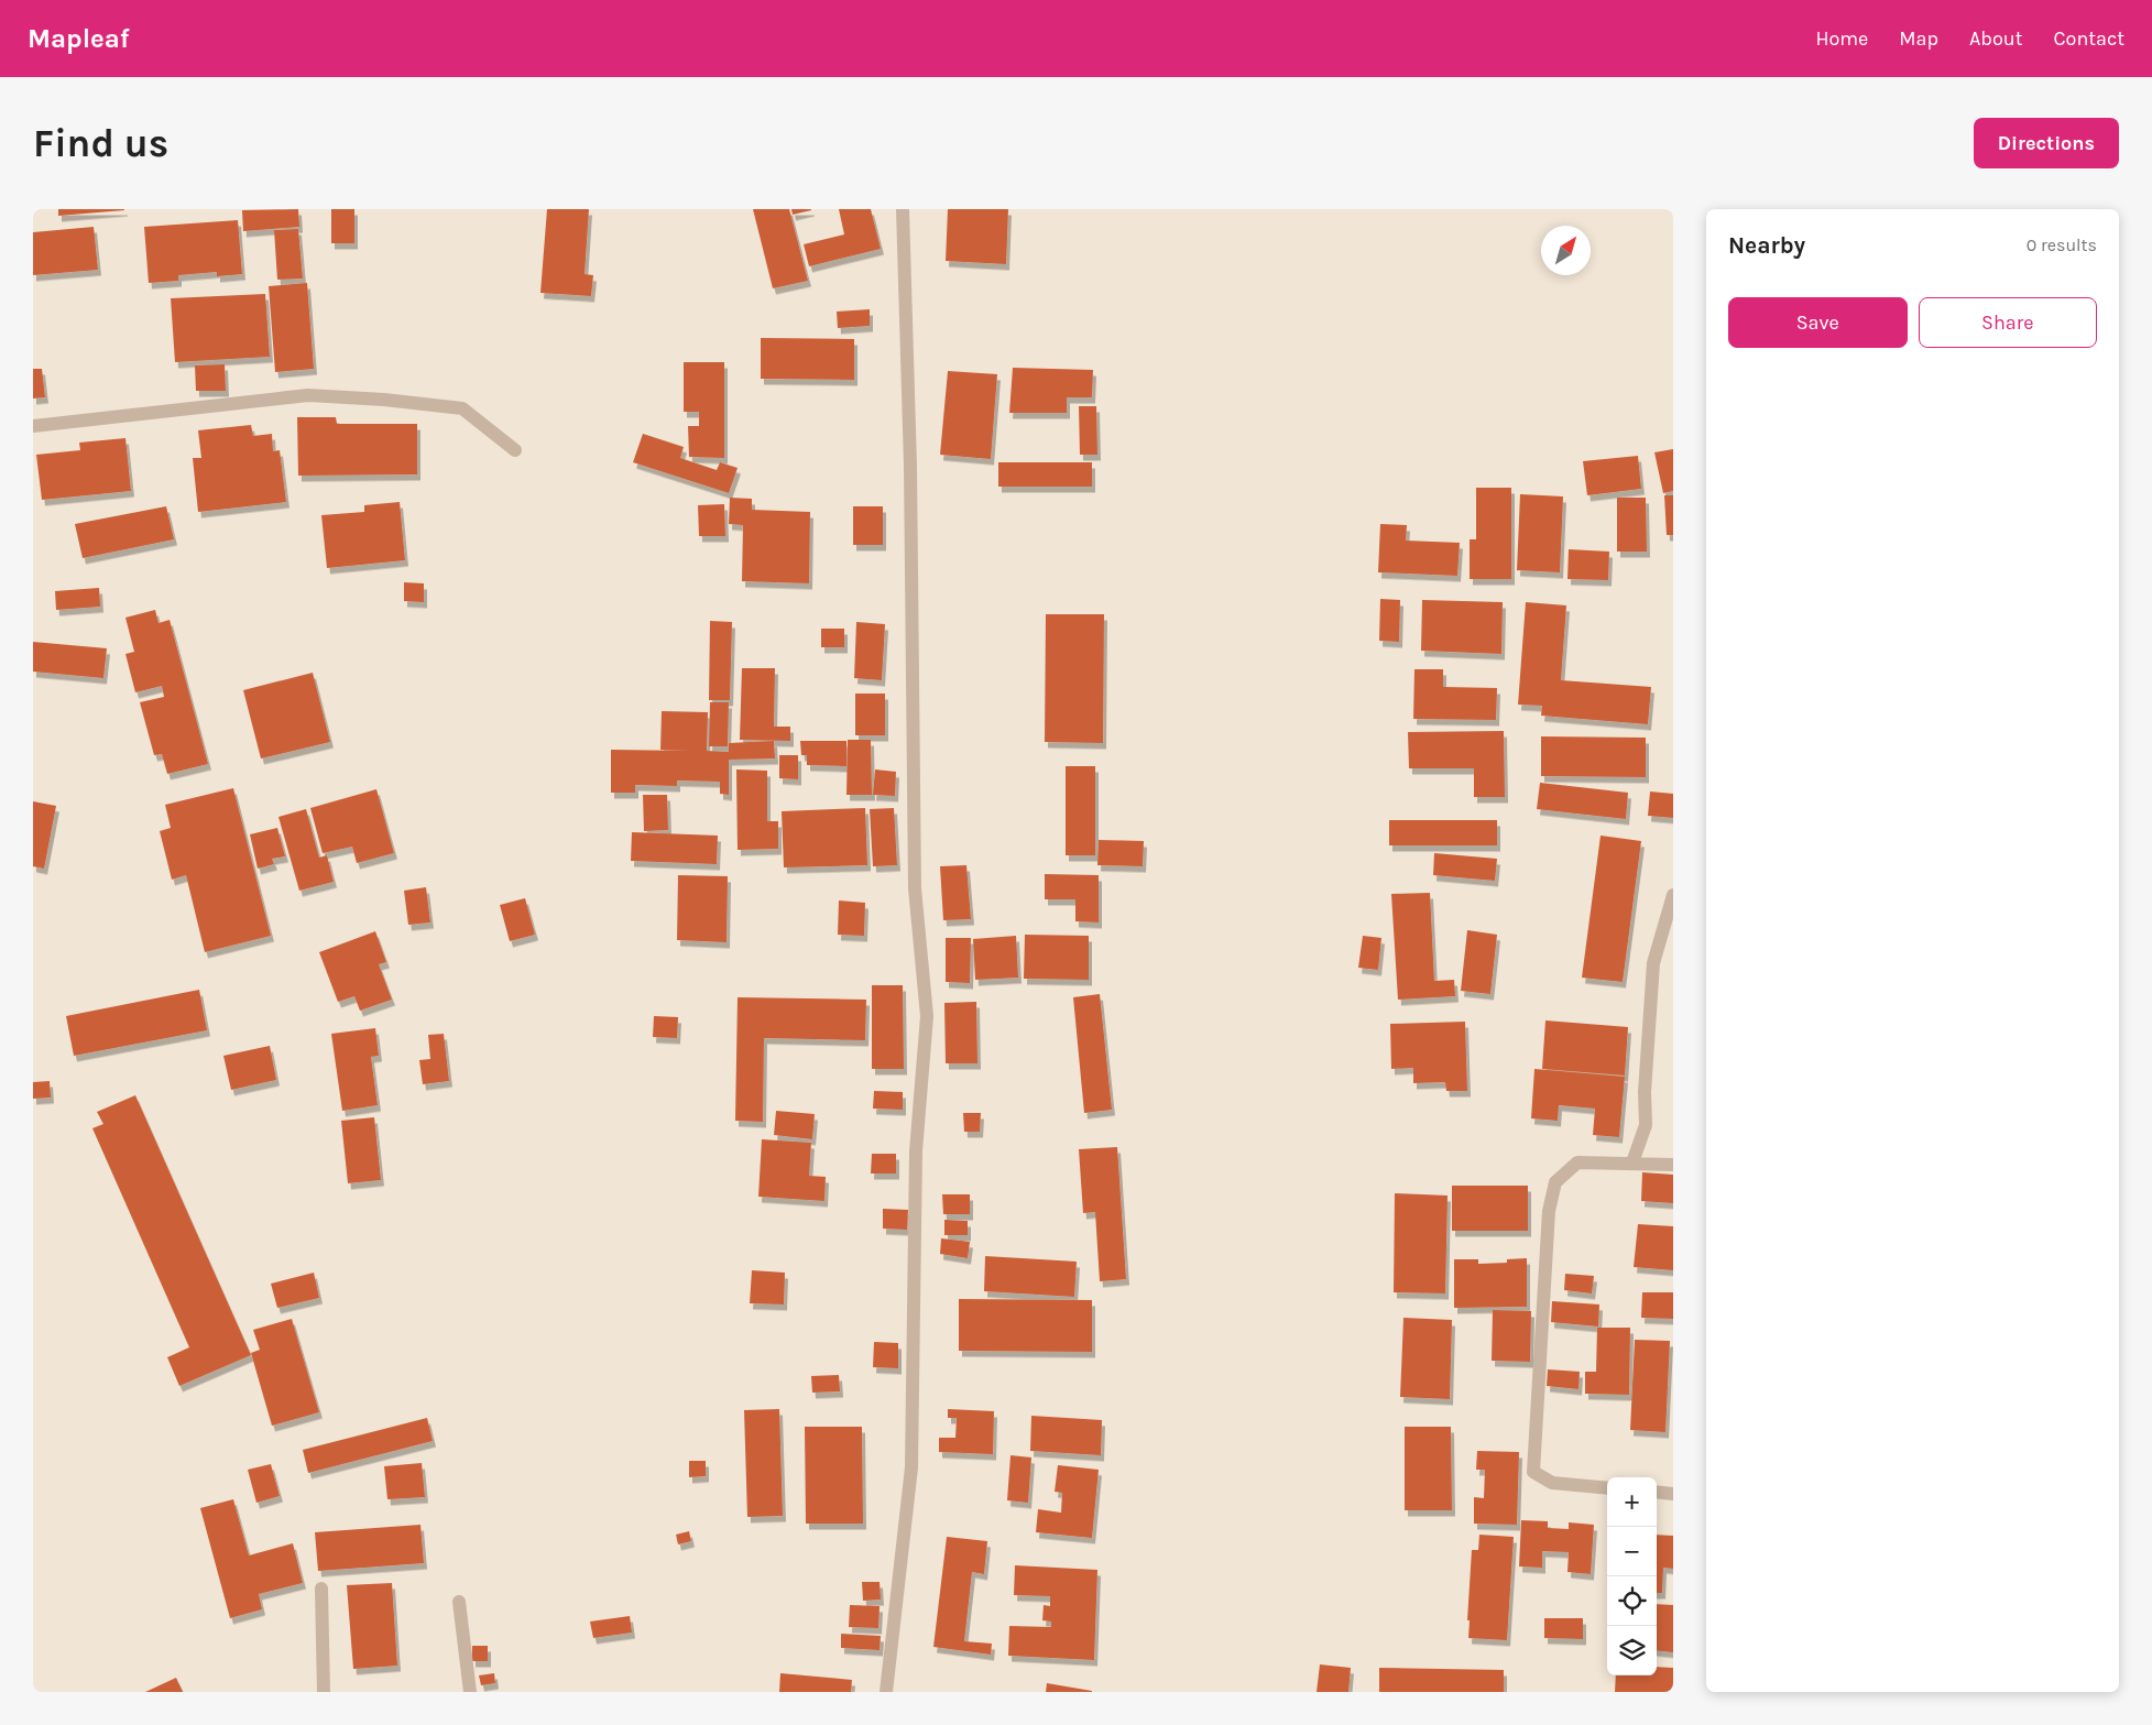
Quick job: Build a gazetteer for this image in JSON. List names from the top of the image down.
{
  "north": "top right",
  "page": {
    "header": "Mapleaf",
    "nav": [
      "Home",
      "Map",
      "About",
      "Contact"
    ],
    "buttons": [
      "Directions",
      ["Save", "Share"]
    ],
    "title": "Find us",
    "heading": ["Nearby", "0 results"],
    "map_buttons": ["+", "−"]
  }
}
